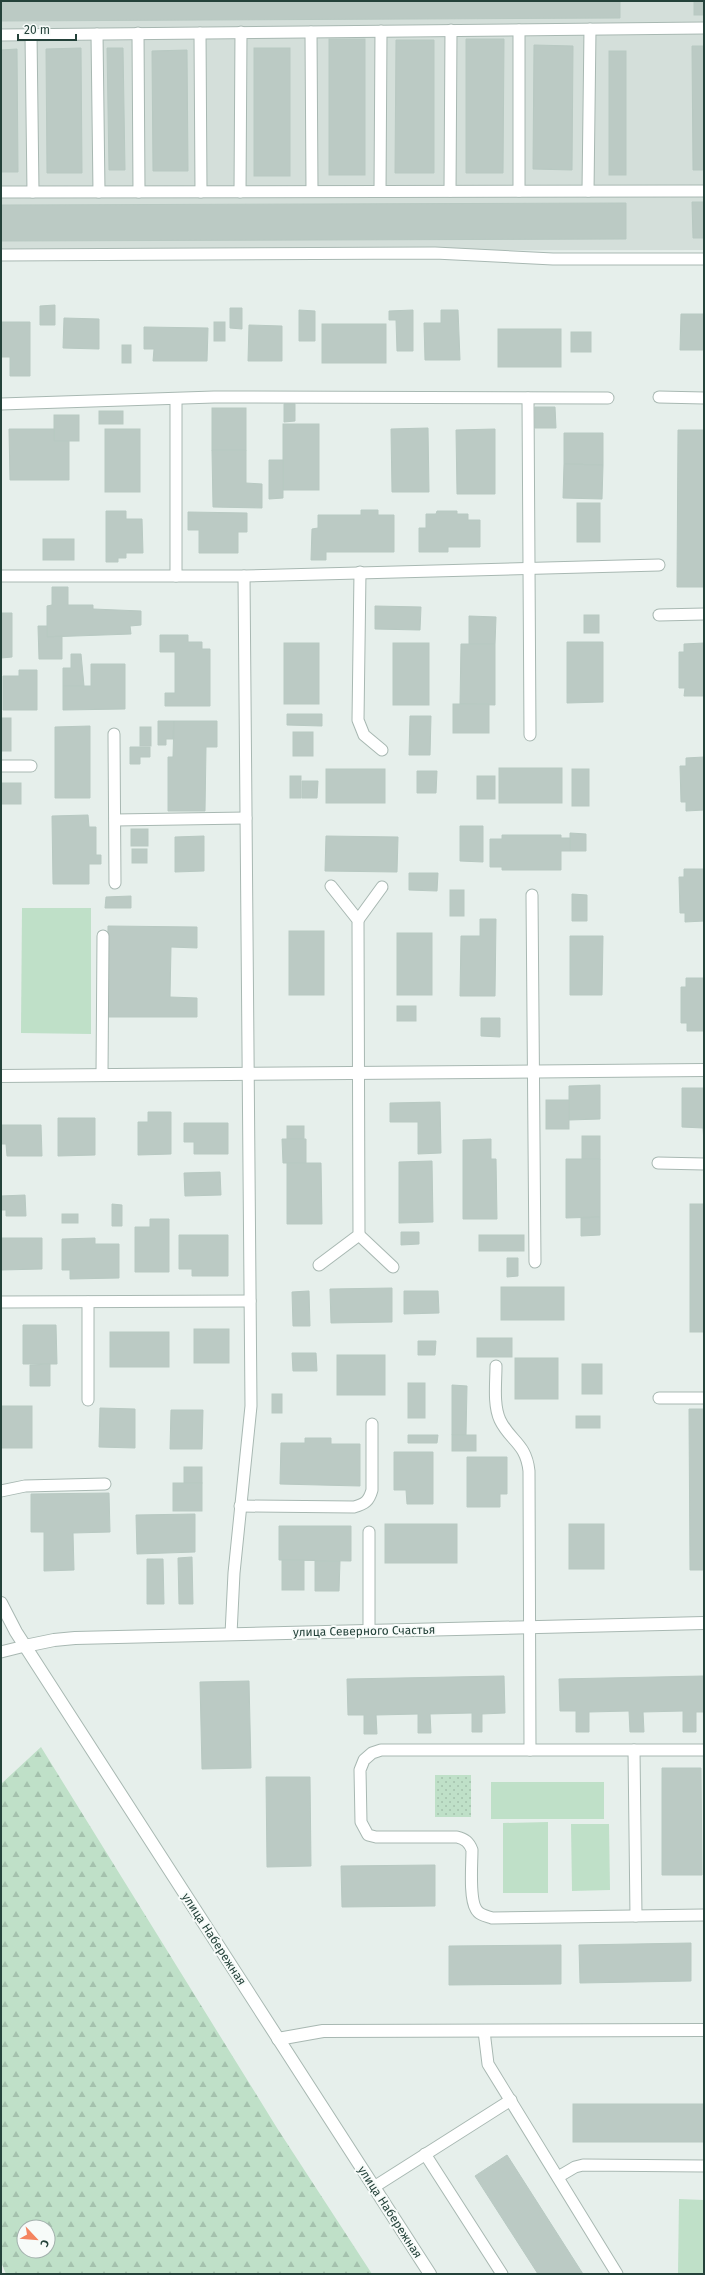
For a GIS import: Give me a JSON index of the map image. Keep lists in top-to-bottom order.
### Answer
{
  "streets": {
    "street": ["улица Северного Счастья", "улица Набережная"]
  },
  "crossings": [
    ["улица Северного Счастья", "улица Набережная"]
  ],
  "scale_bar": "20 m",
  "north": "bottom right"
}
